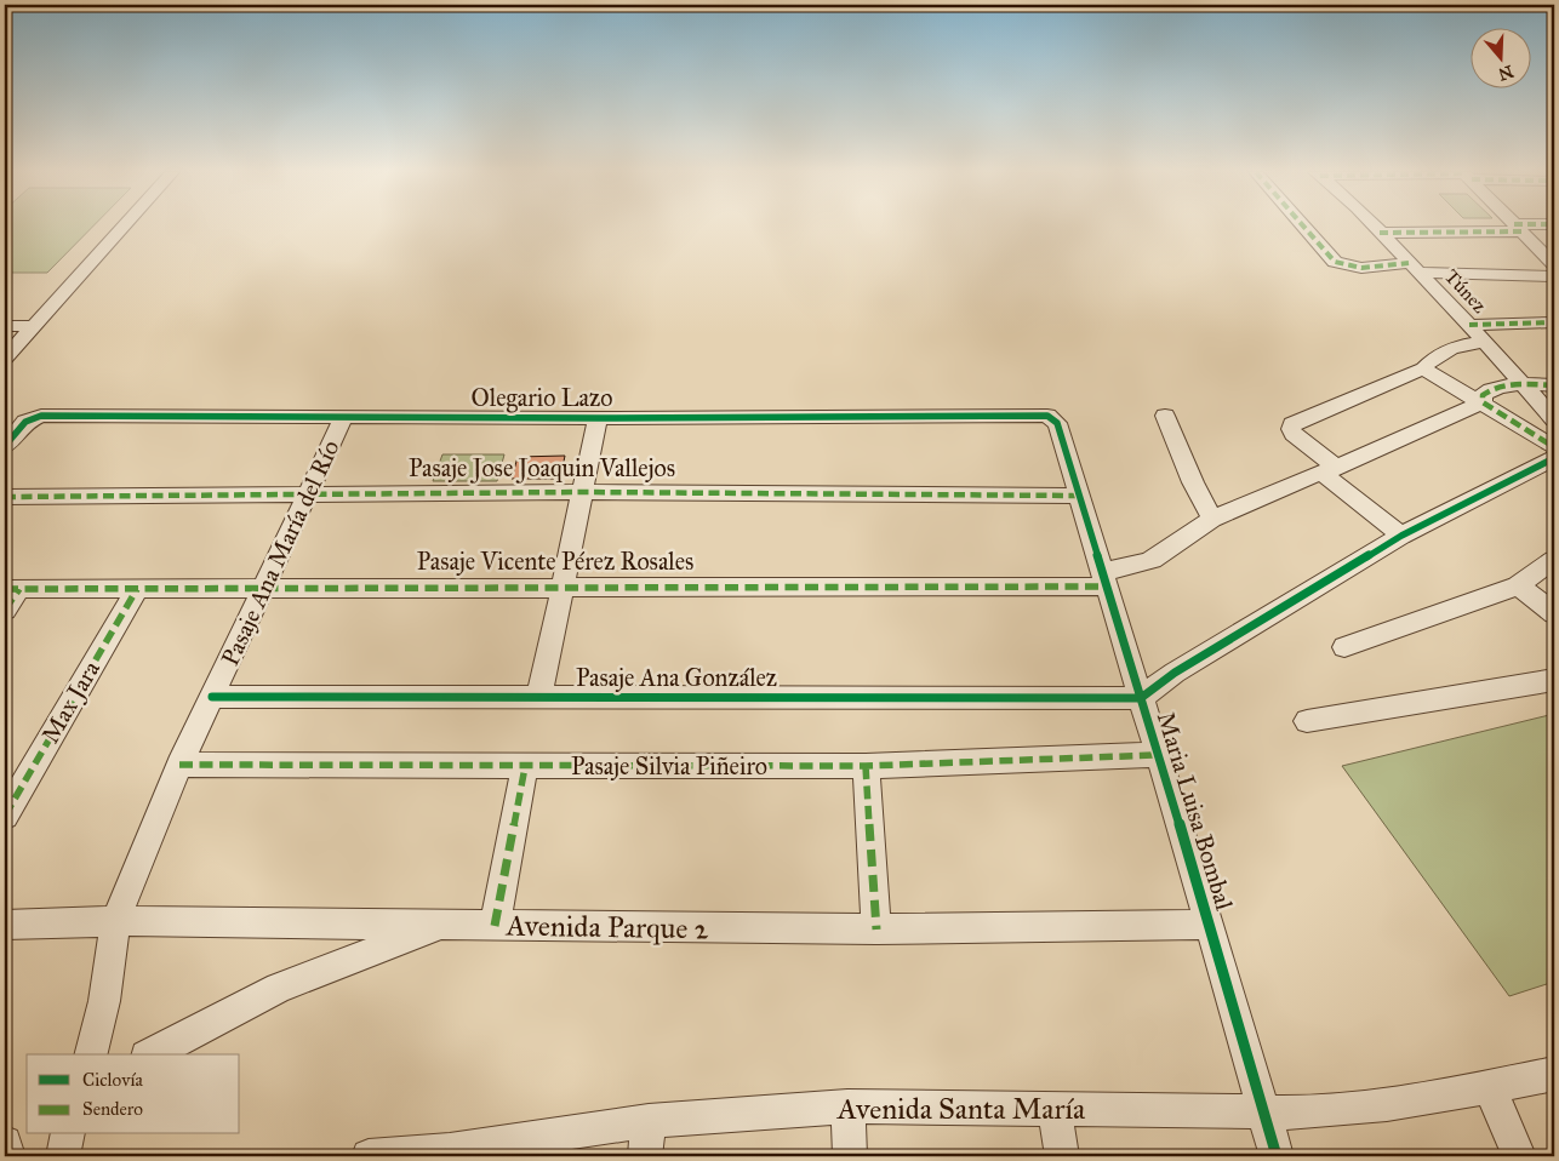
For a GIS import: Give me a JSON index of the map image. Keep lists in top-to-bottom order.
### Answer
{
  "streets": {
    "street": [
      "Túnez",
      "Olegario Lazo",
      "Pasaje Jose Joaquin Vallejos",
      "Pasaje Ana María del Río",
      "Pasaje Vicente Pérez Rosales",
      "Pasaje Ana González",
      "Max Jara",
      "Pasaje Silvia Piñeiro",
      "Maria Luisa Bombal",
      "Avenida Parque 2",
      "Avenida Santa María"
    ]
  },
  "crossings": [
    ["Túnez", "Pasaje Vicente Pérez Rosales"],
    ["Olegario Lazo", "Pasaje Ana María del Río"],
    ["Olegario Lazo", "Maria Luisa Bombal"],
    ["Pasaje Jose Joaquin Vallejos", "Pasaje Ana María del Río"],
    ["Pasaje Jose Joaquin Vallejos", "Maria Luisa Bombal"],
    ["Pasaje Ana María del Río", "Pasaje Vicente Pérez Rosales"],
    ["Pasaje Ana María del Río", "Pasaje Ana González"],
    ["Pasaje Ana María del Río", "Pasaje Silvia Piñeiro"],
    ["Pasaje Ana María del Río", "Avenida Parque 2"],
    ["Pasaje Vicente Pérez Rosales", "Max Jara"],
    ["Pasaje Vicente Pérez Rosales", "Maria Luisa Bombal"],
    ["Pasaje Ana González", "Maria Luisa Bombal"],
    ["Pasaje Silvia Piñeiro", "Maria Luisa Bombal"],
    ["Maria Luisa Bombal", "Avenida Parque 2"],
    ["Maria Luisa Bombal", "Avenida Santa María"]
  ],
  "legend": ["Ciclovía", "Sendero"],
  "north": "bottom"
}
